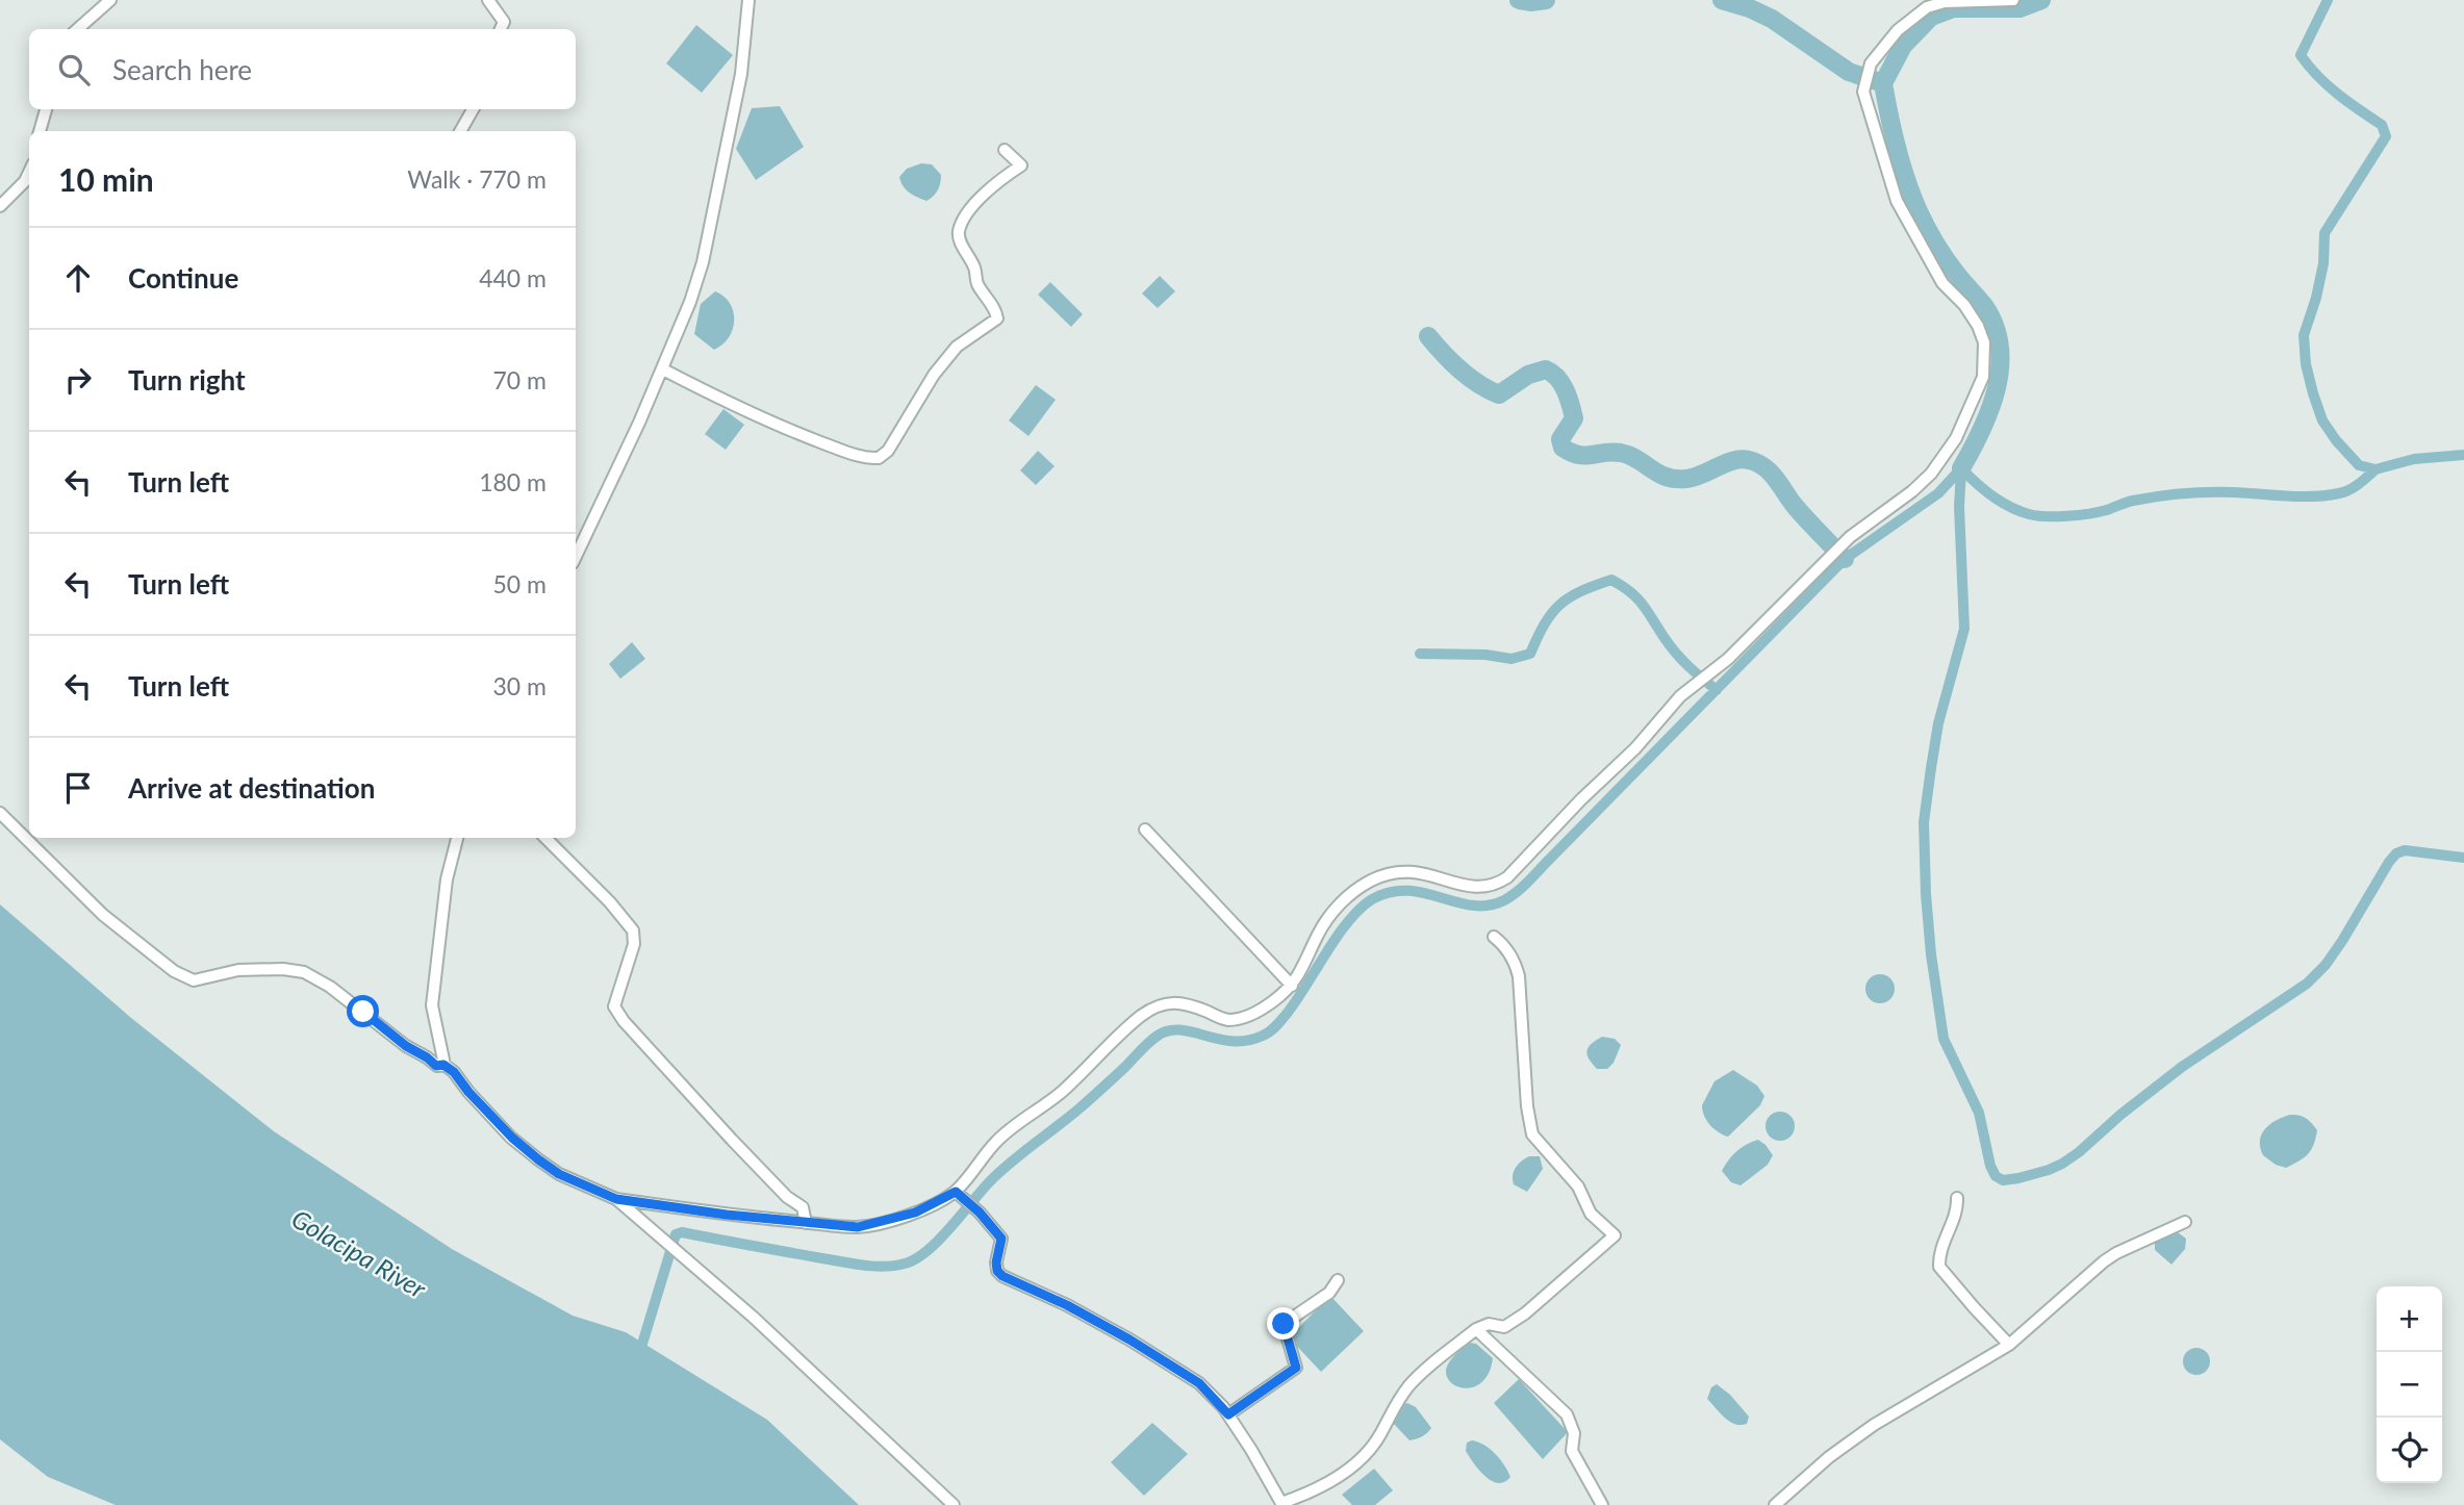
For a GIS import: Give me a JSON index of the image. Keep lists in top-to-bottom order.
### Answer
{
  "water": ["Golacipa River"],
  "page": {
    "search": "Search here",
    "heading": ["10 min", "Walk · 770 m"],
    "list": [
      ["Continue", "440 m"],
      ["Turn right", "70 m"],
      ["Turn left", "180 m"],
      ["Turn left", "50 m"],
      ["Turn left", "30 m"],
      "Arrive at destination"
    ],
    "map_buttons": ["+", "−"]
  }
}
